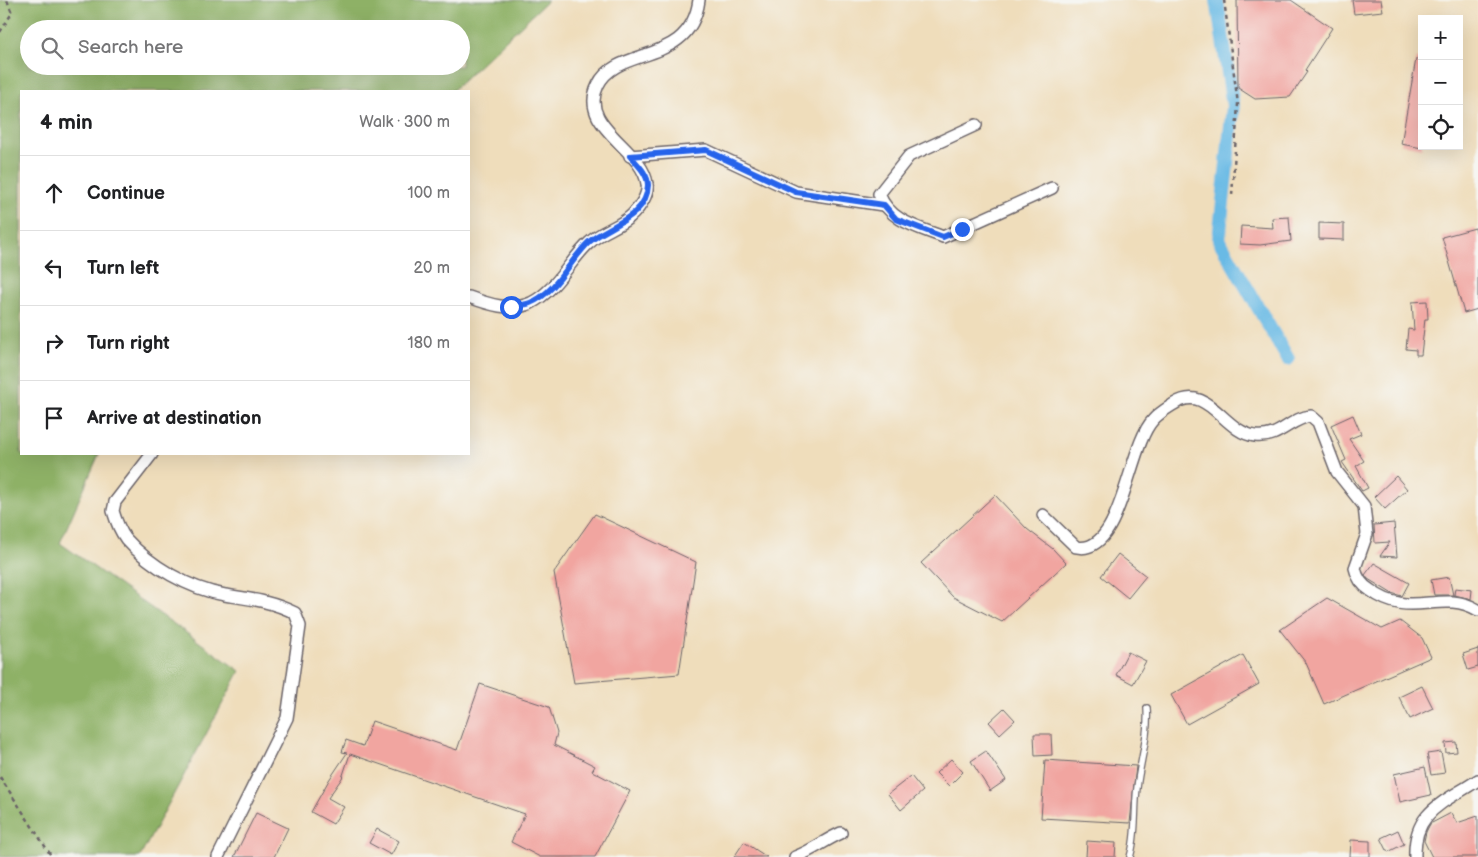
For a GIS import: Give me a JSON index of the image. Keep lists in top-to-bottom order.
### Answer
{
  "page": {
    "map_buttons": ["+", "−"],
    "search": "Search here",
    "heading": ["4 min", "Walk · 300 m"],
    "list": [
      ["Continue", "100 m"],
      ["Turn left", "20 m"],
      ["Turn right", "180 m"],
      "Arrive at destination"
    ]
  }
}
